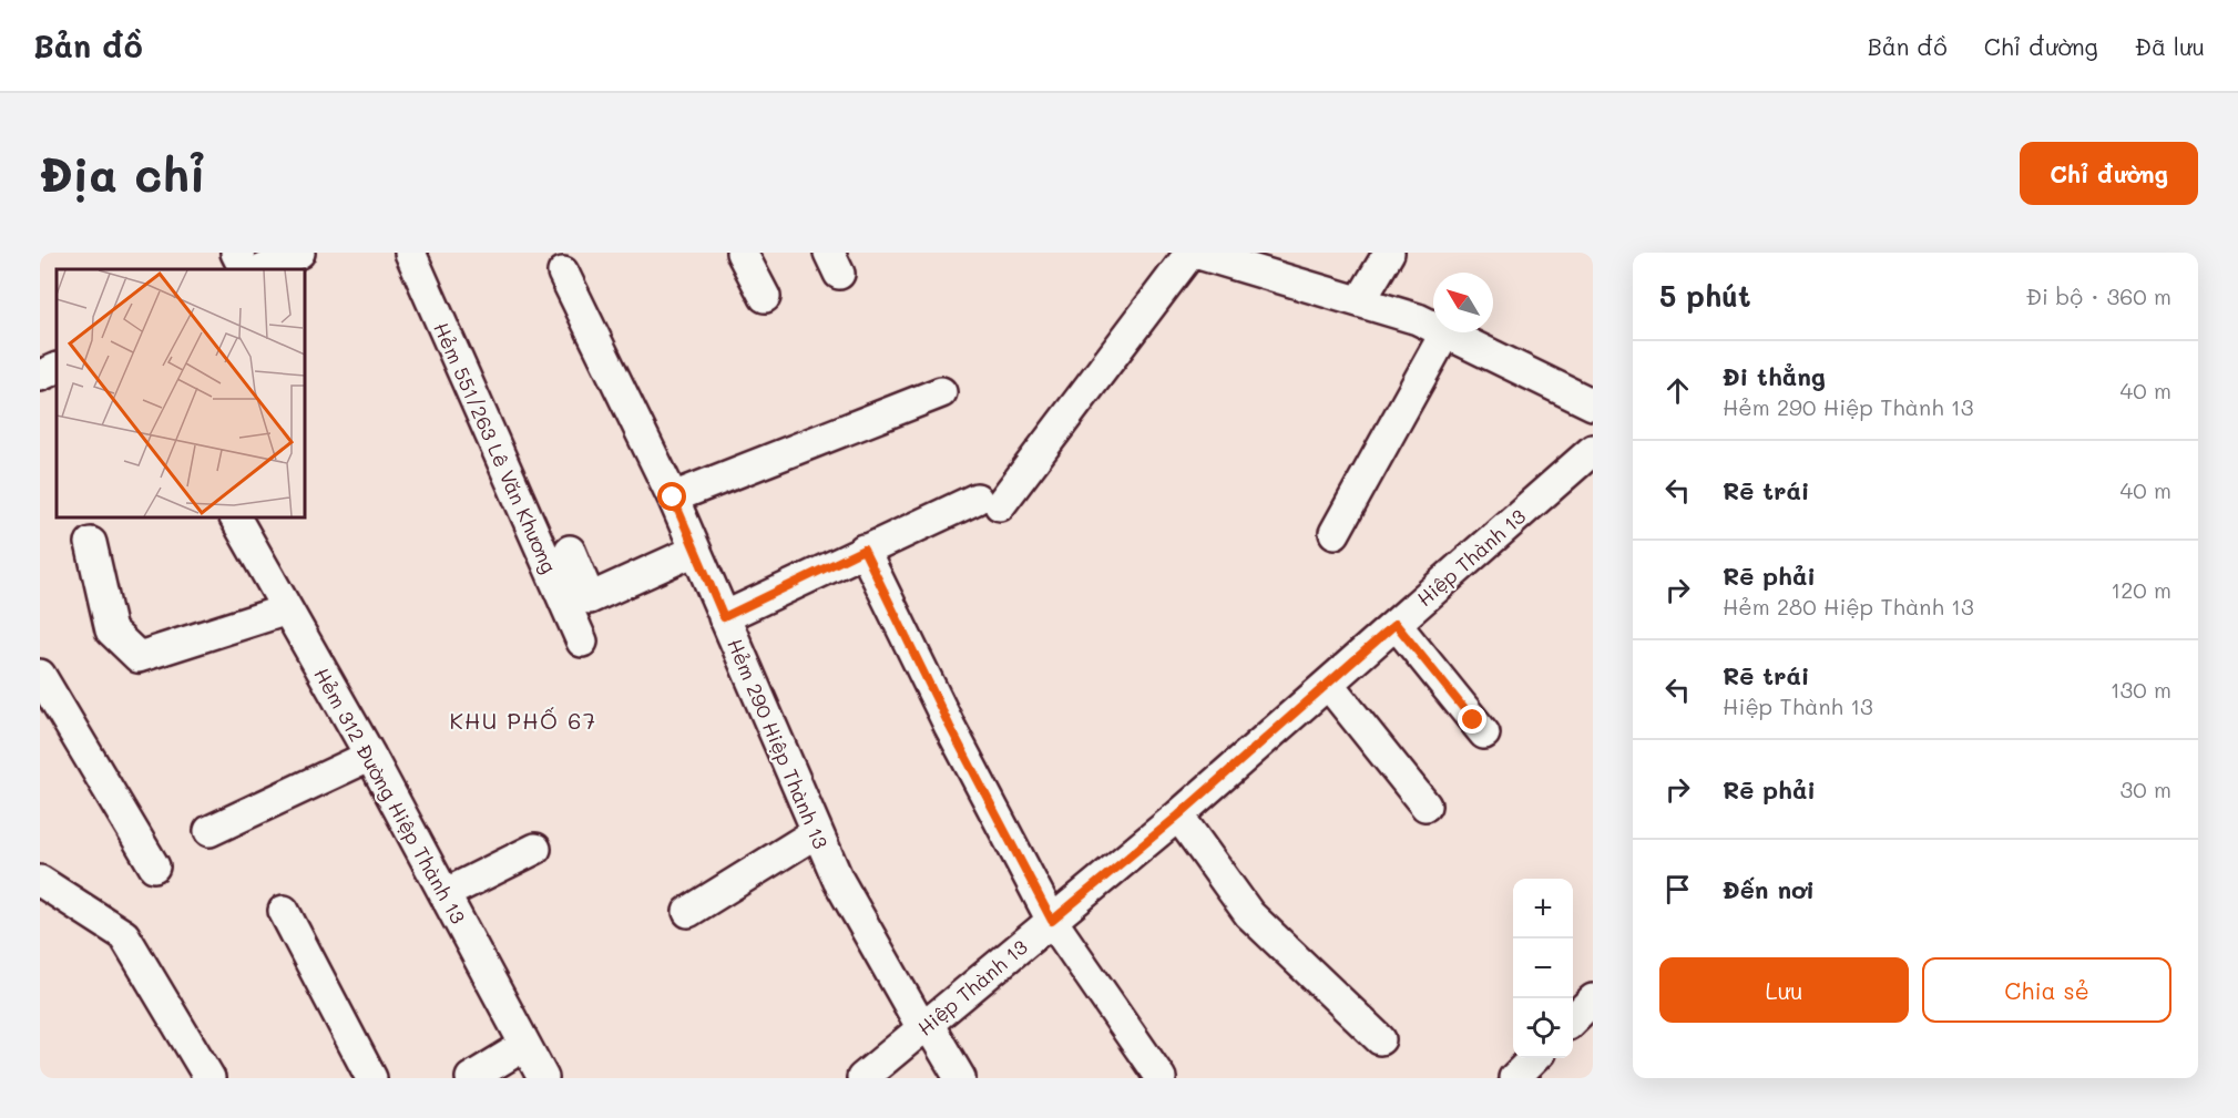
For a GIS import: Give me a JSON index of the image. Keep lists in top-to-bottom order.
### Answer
{
  "streets": {
    "street": [
      "Hẻm 551/263 Lê Văn Khương",
      "Hiệp Thành 13",
      "Hẻm 290 Hiệp Thành 13",
      "Hẻm 312 Đường Hiệp Thành 13"
    ]
  },
  "crossings": [
    ["Hiệp Thành 13", "Hẻm 290 Hiệp Thành 13"]
  ],
  "districts": ["KHU PHỐ 67"],
  "north": "top left",
  "page": {
    "header": "Bản đồ",
    "nav": ["Bản đồ", "Chỉ đường", "Đã lưu"],
    "buttons": [
      "Chỉ đường",
      ["Lưu", "Chia sẻ"]
    ],
    "title": "Địa chỉ",
    "heading": ["5 phút", "Đi bộ · 360 m"],
    "list": [
      ["Đi thẳng", "Hẻm 290 Hiệp Thành 13", "40 m"],
      ["Rẽ trái", "40 m"],
      ["Rẽ phải", "Hẻm 280 Hiệp Thành 13", "120 m"],
      ["Rẽ trái", "Hiệp Thành 13", "130 m"],
      ["Rẽ phải", "30 m"],
      "Đến nơi"
    ],
    "map_buttons": ["+", "−"]
  }
}
